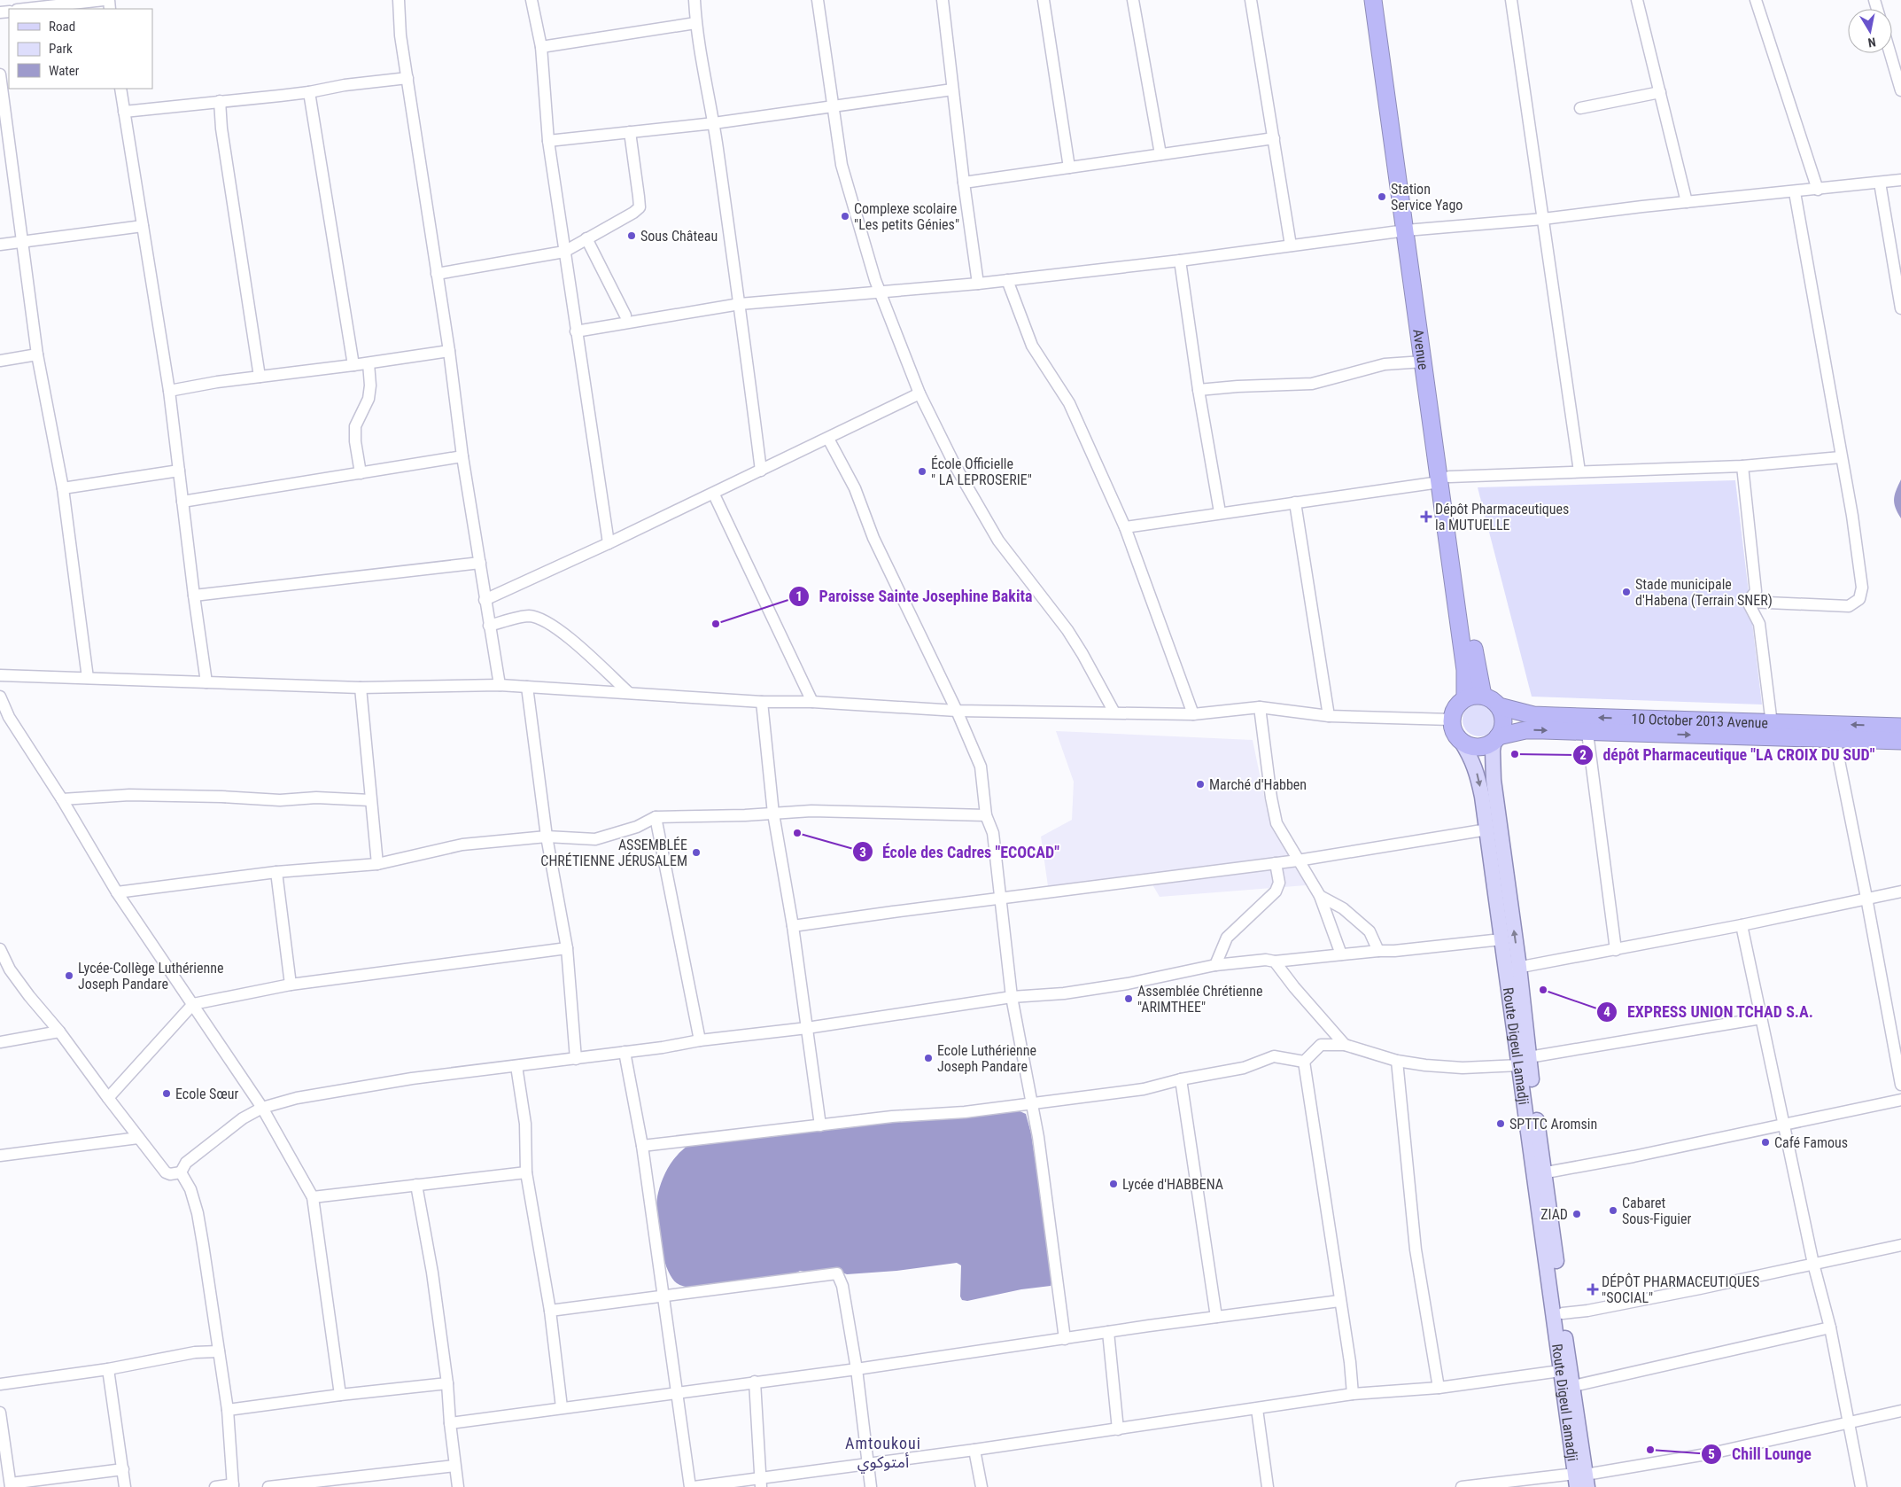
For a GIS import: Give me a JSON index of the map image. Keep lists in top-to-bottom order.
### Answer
{
  "streets": {
    "highway": ["Avenue", "10 October 2013 Avenue"],
    "main road": ["Route Digeul Lamadji"]
  },
  "crossings": [
    ["Avenue", "10 October 2013 Avenue"],
    ["Avenue", "Route Digeul Lamadji"],
    ["10 October 2013 Avenue", "Route Digeul Lamadji"]
  ],
  "districts": ["Amtoukoui أمتوكوي"],
  "places": {
    "other": [
      "Station Service Yago",
      "Complexe scolaire \"Les petits Génies\"",
      "Sous Château",
      "École Officielle \" LA LEPROSERIE\"",
      "Stade municipale d'Habena (Terrain SNER)",
      "Paroisse Sainte Josephine Bakita",
      "dépôt Pharmaceutique \"LA CROIX DU SUD\"",
      "Marché d'Habben",
      "École des Cadres \"ECOCAD\"",
      "ASSEMBLÉE CHRÉTIENNE JÉRUSALEM",
      "Lycée-Collège Luthérienne Joseph Pandare",
      "EXPRESS UNION TCHAD S.A.",
      "Assemblée Chrétienne \"ARIMTHEE\"",
      "Ecole Luthérienne Joseph Pandare",
      "Ecole Sœur",
      "SPTTC Aromsin",
      "Café Famous",
      "Lycée d'HABBENA",
      "Cabaret Sous-Figuier",
      "ZIAD",
      "Chill Lounge"
    ],
    "health": ["Dépôt Pharmaceutiques la MUTUELLE", "DÉPÔT PHARMACEUTIQUES \"SOCIAL\""]
  },
  "legend": ["Road", "Park", "Water"],
  "north": "bottom"
}
